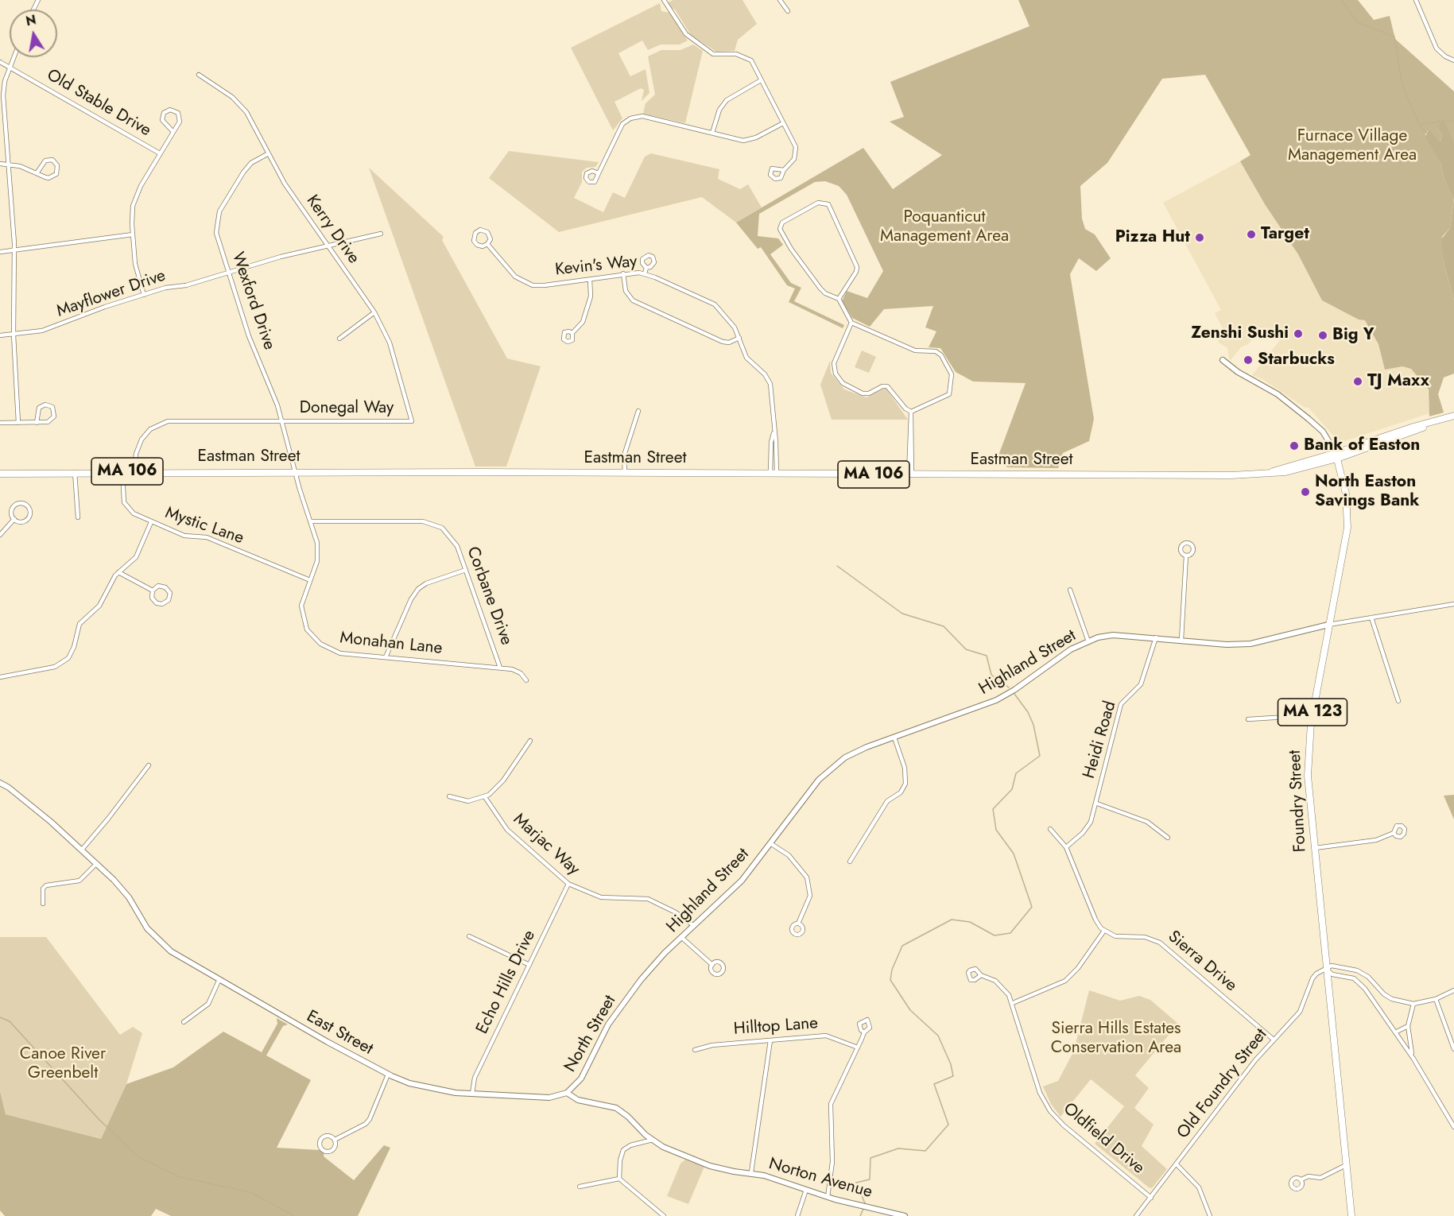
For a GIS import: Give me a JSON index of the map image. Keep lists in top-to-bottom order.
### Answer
{
  "streets": {
    "main road": [
      "Eastman Street",
      "MA 106",
      "MA 123",
      "Foundry Street"
    ],
    "street": [
      "Old Stable Drive",
      "Kerry Drive",
      "Kevin's Way",
      "Mayflower Drive",
      "Wexford Drive",
      "Donegal Way",
      "Mystic Lane",
      "Corbane Drive",
      "Monahan Lane",
      "Highland Street",
      "Heidi Road",
      "Marjac Way",
      "Sierra Drive",
      "Echo Hills Drive",
      "Hilltop Lane",
      "East Street",
      "North Street",
      "Old Foundry Street",
      "Oldfield Drive",
      "Norton Avenue"
    ]
  },
  "crossings": [
    ["Kerry Drive", "Mayflower Drive"],
    ["Kerry Drive", "Wexford Drive"],
    ["Kerry Drive", "Donegal Way"],
    ["Kevin's Way", "Eastman Street"],
    ["Mayflower Drive", "Wexford Drive"],
    ["Wexford Drive", "Donegal Way"],
    ["Wexford Drive", "Eastman Street"],
    ["Wexford Drive", "Monahan Lane"],
    ["Donegal Way", "Eastman Street"],
    ["Eastman Street", "MA 106"],
    ["Eastman Street", "Mystic Lane"],
    ["Eastman Street", "Monahan Lane"],
    ["Eastman Street", "Foundry Street"],
    ["MA 106", "Foundry Street"],
    ["Mystic Lane", "Monahan Lane"],
    ["Corbane Drive", "Monahan Lane"],
    ["Highland Street", "Heidi Road"],
    ["Highland Street", "Foundry Street"],
    ["Highland Street", "Marjac Way"],
    ["Highland Street", "North Street"],
    ["Foundry Street", "Old Foundry Street"],
    ["Marjac Way", "Echo Hills Drive"],
    ["Sierra Drive", "Old Foundry Street"],
    ["Echo Hills Drive", "East Street"],
    ["East Street", "North Street"],
    ["Old Foundry Street", "Oldfield Drive"]
  ],
  "parks": [
    "Furnace Village Management Area",
    "Poquanticut Management Area",
    "Sierra Hills Estates Conservation Area",
    "Canoe River Greenbelt"
  ],
  "places": [
    "Target",
    "Pizza Hut",
    "Zenshi Sushi",
    "Big Y",
    "Starbucks",
    "TJ Maxx",
    "Bank of Easton",
    "North Easton Savings Bank"
  ],
  "north": "top"
}
